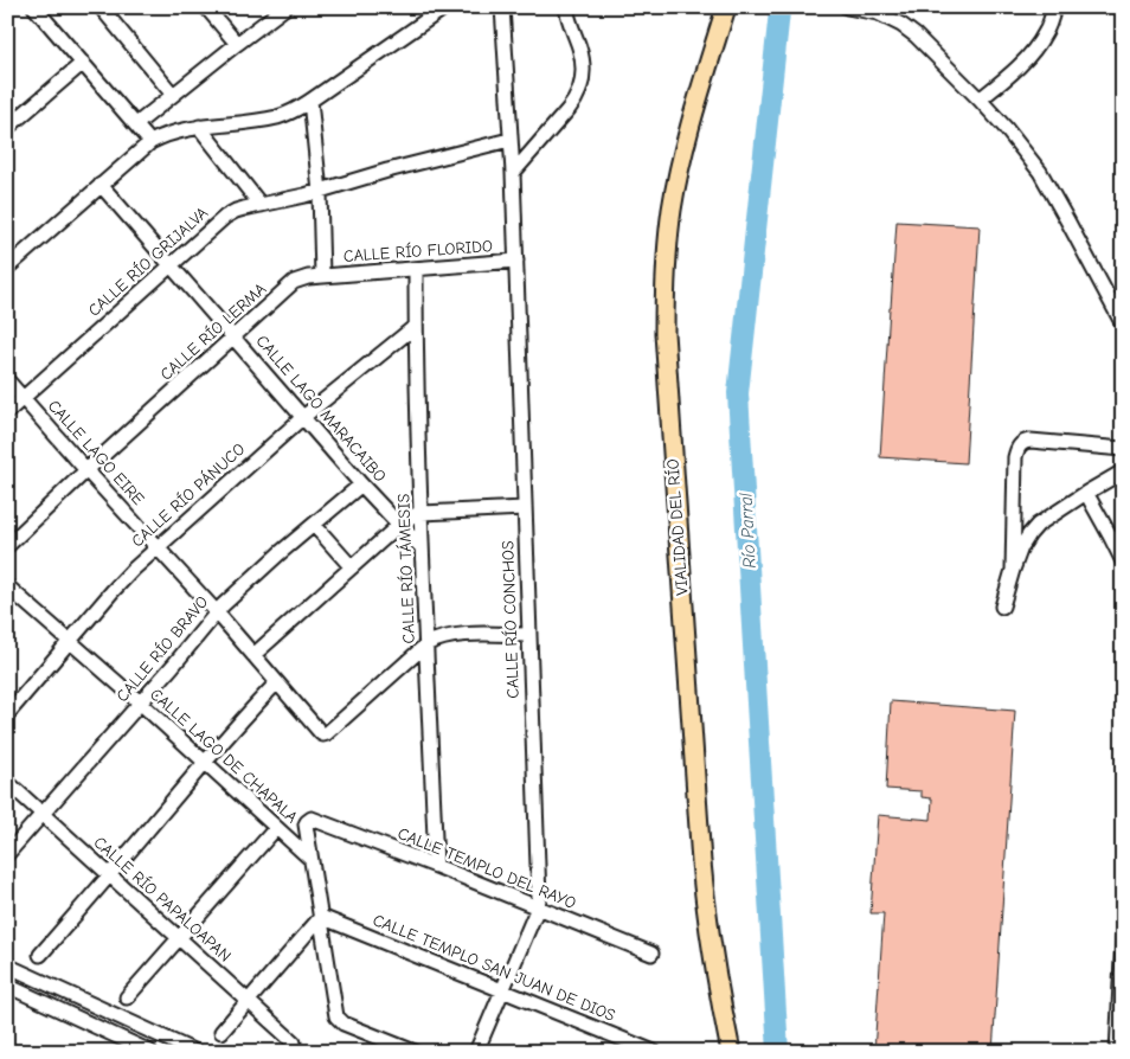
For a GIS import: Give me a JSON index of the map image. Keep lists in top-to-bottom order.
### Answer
{
  "streets": {
    "main road": ["VIALIDAD DEL RÍO"],
    "street": [
      "CALLE RÍO FLORIDO",
      "CALLE RÍO GRIJALVA",
      "CALLE RÍO LERMA",
      "CALLE LAGO MARACAIBO",
      "CALLE LAGO EIRE",
      "CALLE RÍO PÁNUCO",
      "CALLE RÍO TÁMESIS",
      "CALLE RÍO CONCHOS",
      "CALLE RÍO BRAVO",
      "CALLE LAGO DE CHAPALA",
      "CALLE TEMPLO DEL RAYO",
      "CALLE RÍO PAPALOAPAN",
      "CALLE TEMPLO SAN JUAN DE DIOS"
    ]
  },
  "crossings": [
    ["CALLE RÍO FLORIDO", "CALLE RÍO LERMA"],
    ["CALLE RÍO FLORIDO", "CALLE RÍO TÁMESIS"],
    ["CALLE RÍO FLORIDO", "CALLE RÍO CONCHOS"],
    ["CALLE RÍO GRIJALVA", "CALLE LAGO MARACAIBO"],
    ["CALLE RÍO GRIJALVA", "CALLE LAGO EIRE"],
    ["CALLE RÍO GRIJALVA", "CALLE RÍO CONCHOS"],
    ["CALLE RÍO LERMA", "CALLE LAGO MARACAIBO"],
    ["CALLE RÍO LERMA", "CALLE LAGO EIRE"],
    ["CALLE LAGO MARACAIBO", "CALLE RÍO PÁNUCO"],
    ["CALLE LAGO MARACAIBO", "CALLE RÍO TÁMESIS"],
    ["CALLE LAGO MARACAIBO", "CALLE RÍO BRAVO"],
    ["CALLE LAGO EIRE", "CALLE RÍO PÁNUCO"],
    ["CALLE LAGO EIRE", "CALLE RÍO TÁMESIS"],
    ["CALLE LAGO EIRE", "CALLE RÍO BRAVO"],
    ["CALLE RÍO PÁNUCO", "CALLE RÍO TÁMESIS"],
    ["CALLE RÍO PÁNUCO", "CALLE LAGO DE CHAPALA"],
    ["CALLE RÍO TÁMESIS", "CALLE TEMPLO DEL RAYO"],
    ["CALLE RÍO CONCHOS", "CALLE TEMPLO DEL RAYO"],
    ["CALLE RÍO CONCHOS", "CALLE TEMPLO SAN JUAN DE DIOS"],
    ["CALLE RÍO BRAVO", "CALLE LAGO DE CHAPALA"],
    ["CALLE RÍO BRAVO", "CALLE RÍO PAPALOAPAN"],
    ["CALLE LAGO DE CHAPALA", "CALLE TEMPLO DEL RAYO"],
    ["CALLE LAGO DE CHAPALA", "CALLE TEMPLO SAN JUAN DE DIOS"]
  ],
  "water": ["Río Parral"]
}
